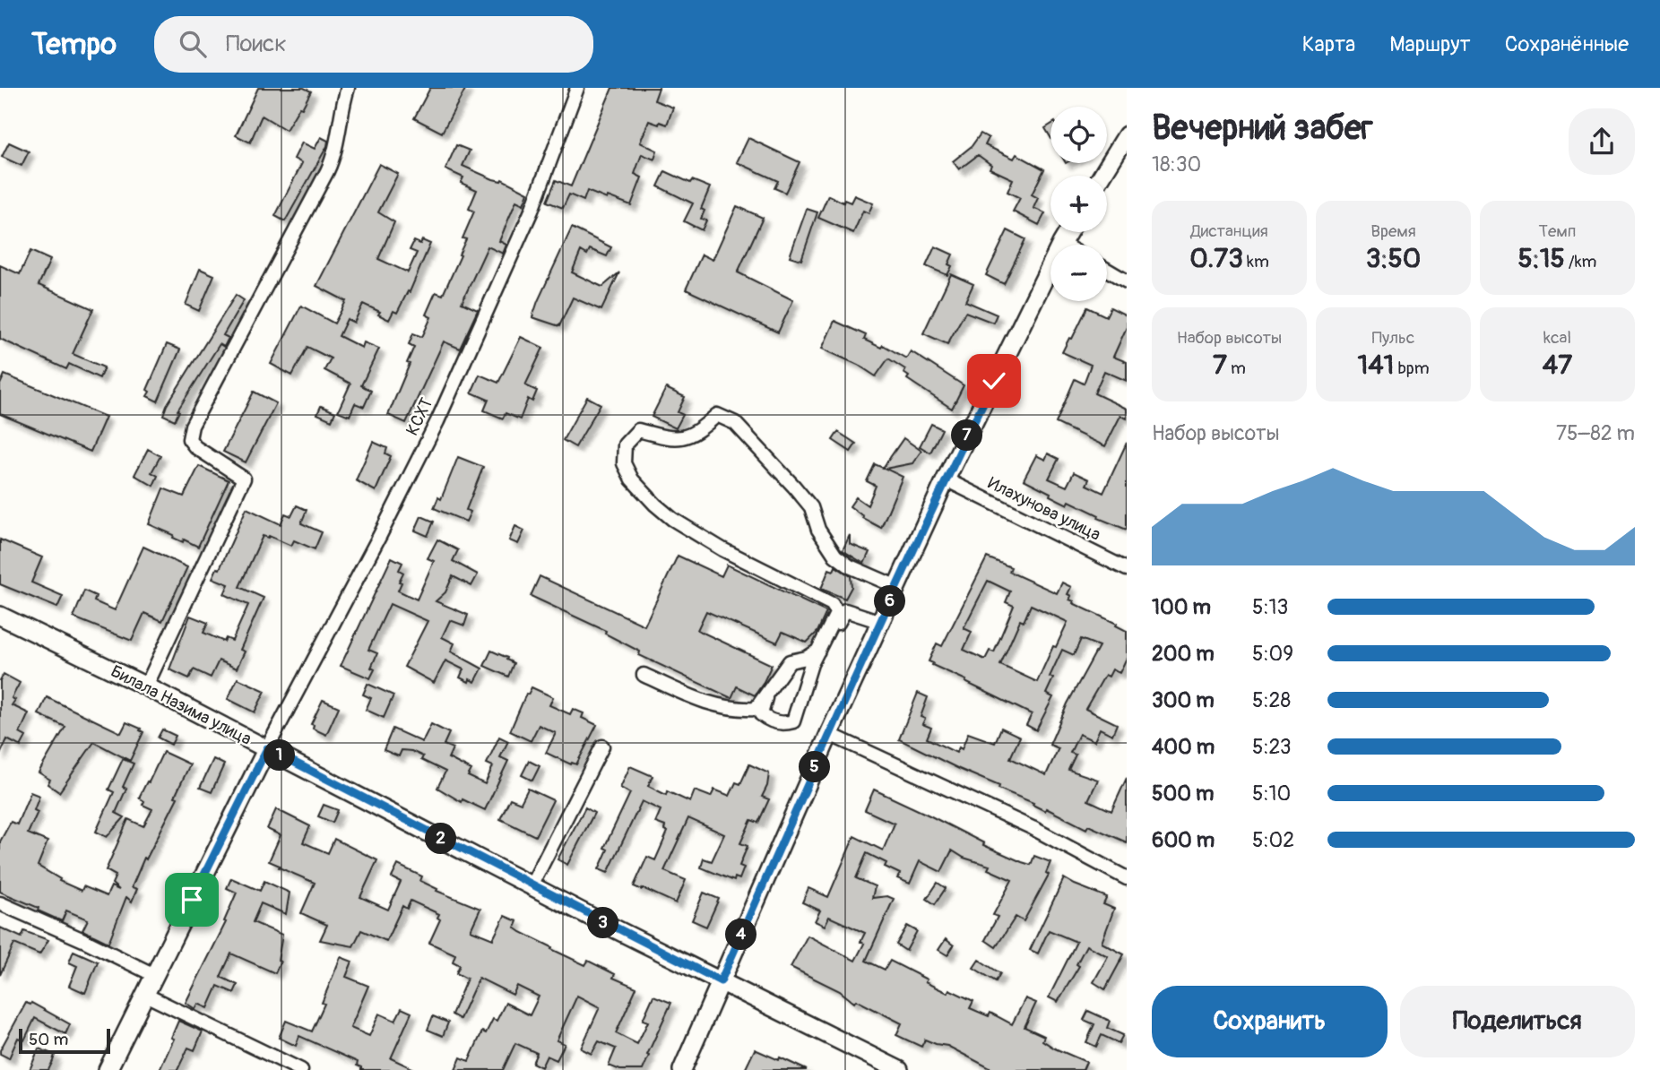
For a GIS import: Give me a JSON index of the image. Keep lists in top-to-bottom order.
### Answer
{
  "streets": {
    "street": ["КСХТ", "Илахунова улица", "Билала Назима улица"]
  },
  "crossings": [
    ["КСХТ", "Билала Назима улица"]
  ],
  "scale_bar": "50 m",
  "page": {
    "header": "Tempo",
    "search": "Поиск",
    "nav": ["Карта", "Маршрут", "Сохранённые"],
    "heading": ["Вечерний забег", "18:30"],
    "map_buttons": ["+", "−"],
    "stats": [
      ["Дистанция", "0.73 km"],
      ["Время", "3:50"],
      ["Темп", "5:15 /km"],
      ["Набор высоты", "7 m"],
      ["Пульс", "141 bpm"],
      ["kcal", "47"]
    ],
    "chart": ["Набор высоты", "75–82 m"],
    "pins": [
      "7",
      "6",
      "1",
      "5",
      "2",
      "3",
      "4"
    ],
    "list": [
      {
        "name": "100 m",
        "note": "5:13"
      },
      {
        "name": "200 m",
        "note": "5:09"
      },
      {
        "name": "300 m",
        "note": "5:28"
      },
      {
        "name": "400 m",
        "note": "5:23"
      },
      {
        "name": "500 m",
        "note": "5:10"
      },
      {
        "name": "600 m",
        "note": "5:02"
      }
    ],
    "buttons": ["Сохранить", "Поделиться"],
    "scale": "50 m"
  }
}
